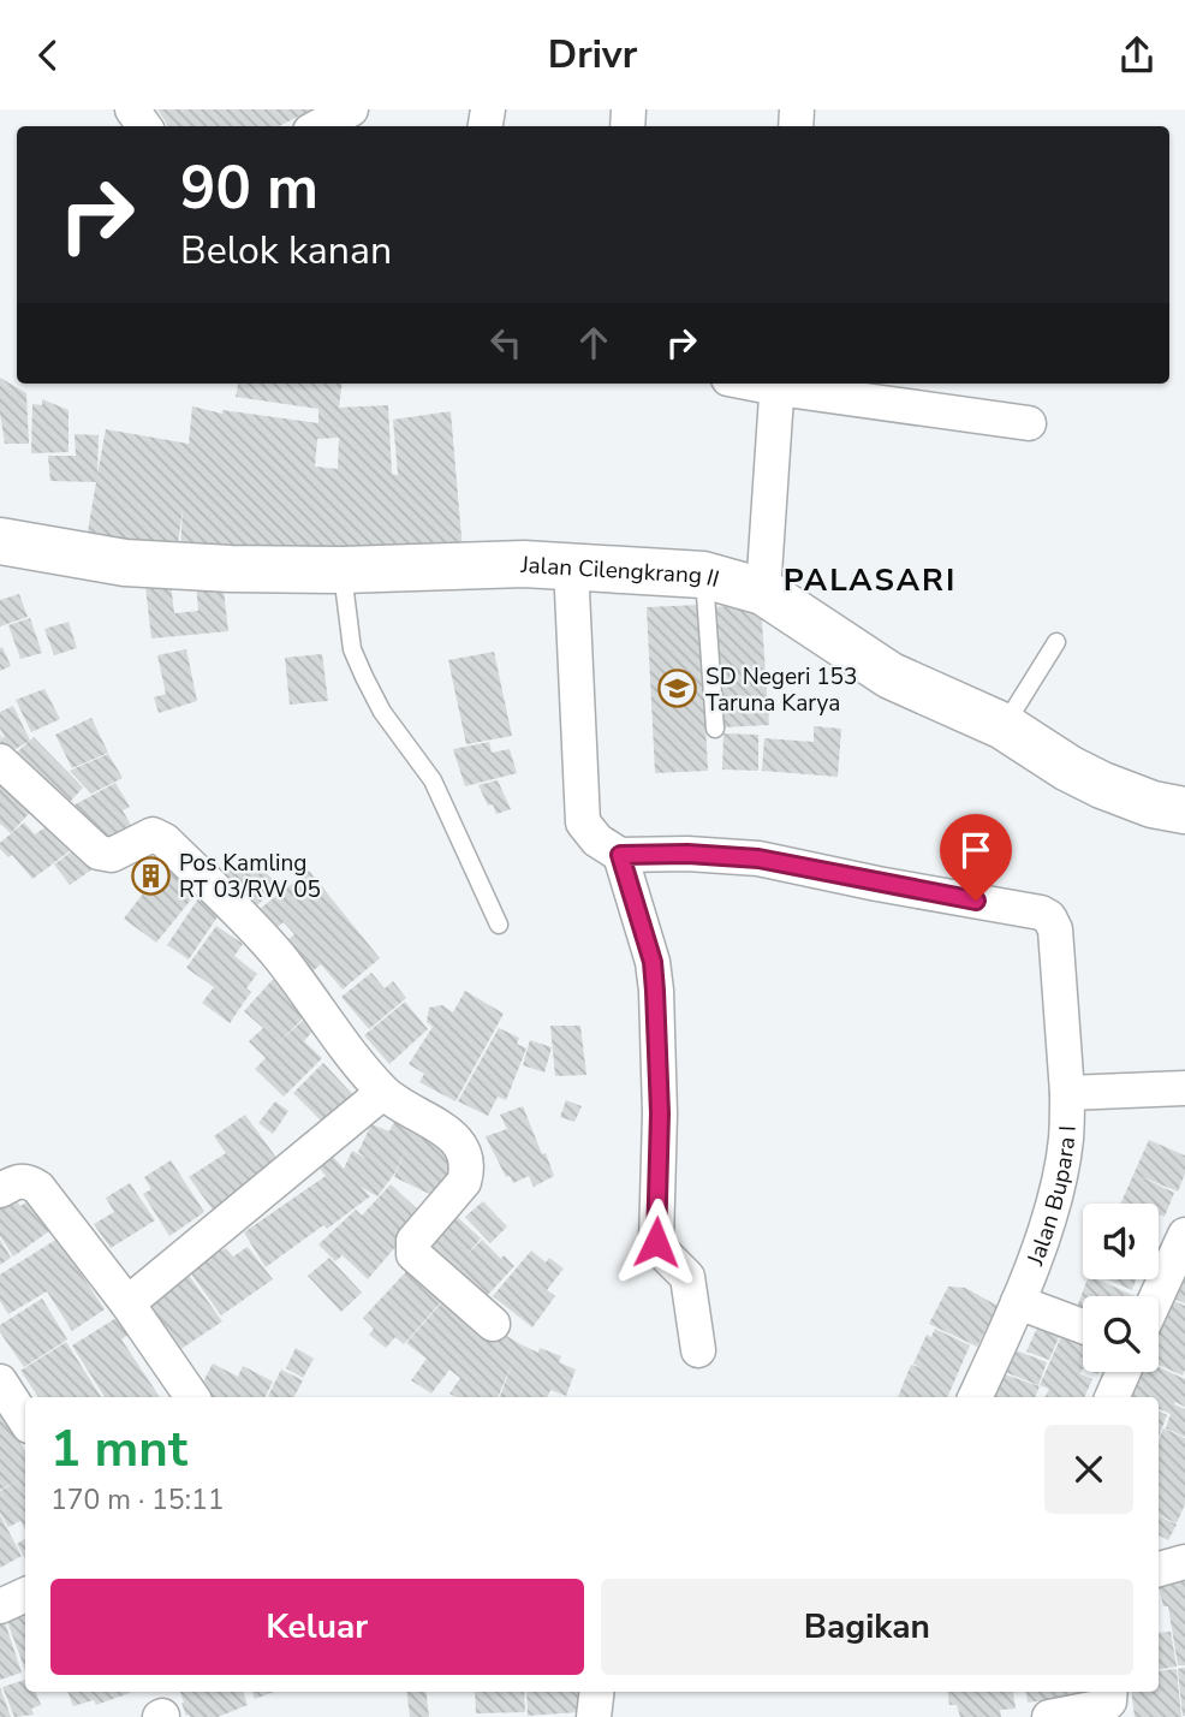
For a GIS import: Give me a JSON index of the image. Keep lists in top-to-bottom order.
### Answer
{
  "streets": {
    "street": ["Jalan Cilengkrang II", "Jalan Bupara I"]
  },
  "districts": ["PALASARI"],
  "places": {
    "school or university": ["SD Negeri 153 Taruna Karya"],
    "building": ["Pos Kamling RT 03/RW 05"]
  },
  "page": {
    "header": "Drivr",
    "turn": ["90 m", "Belok kanan"],
    "heading": ["1 mnt", "170 m · 15:11"],
    "buttons": ["Keluar", "Bagikan"]
  }
}
